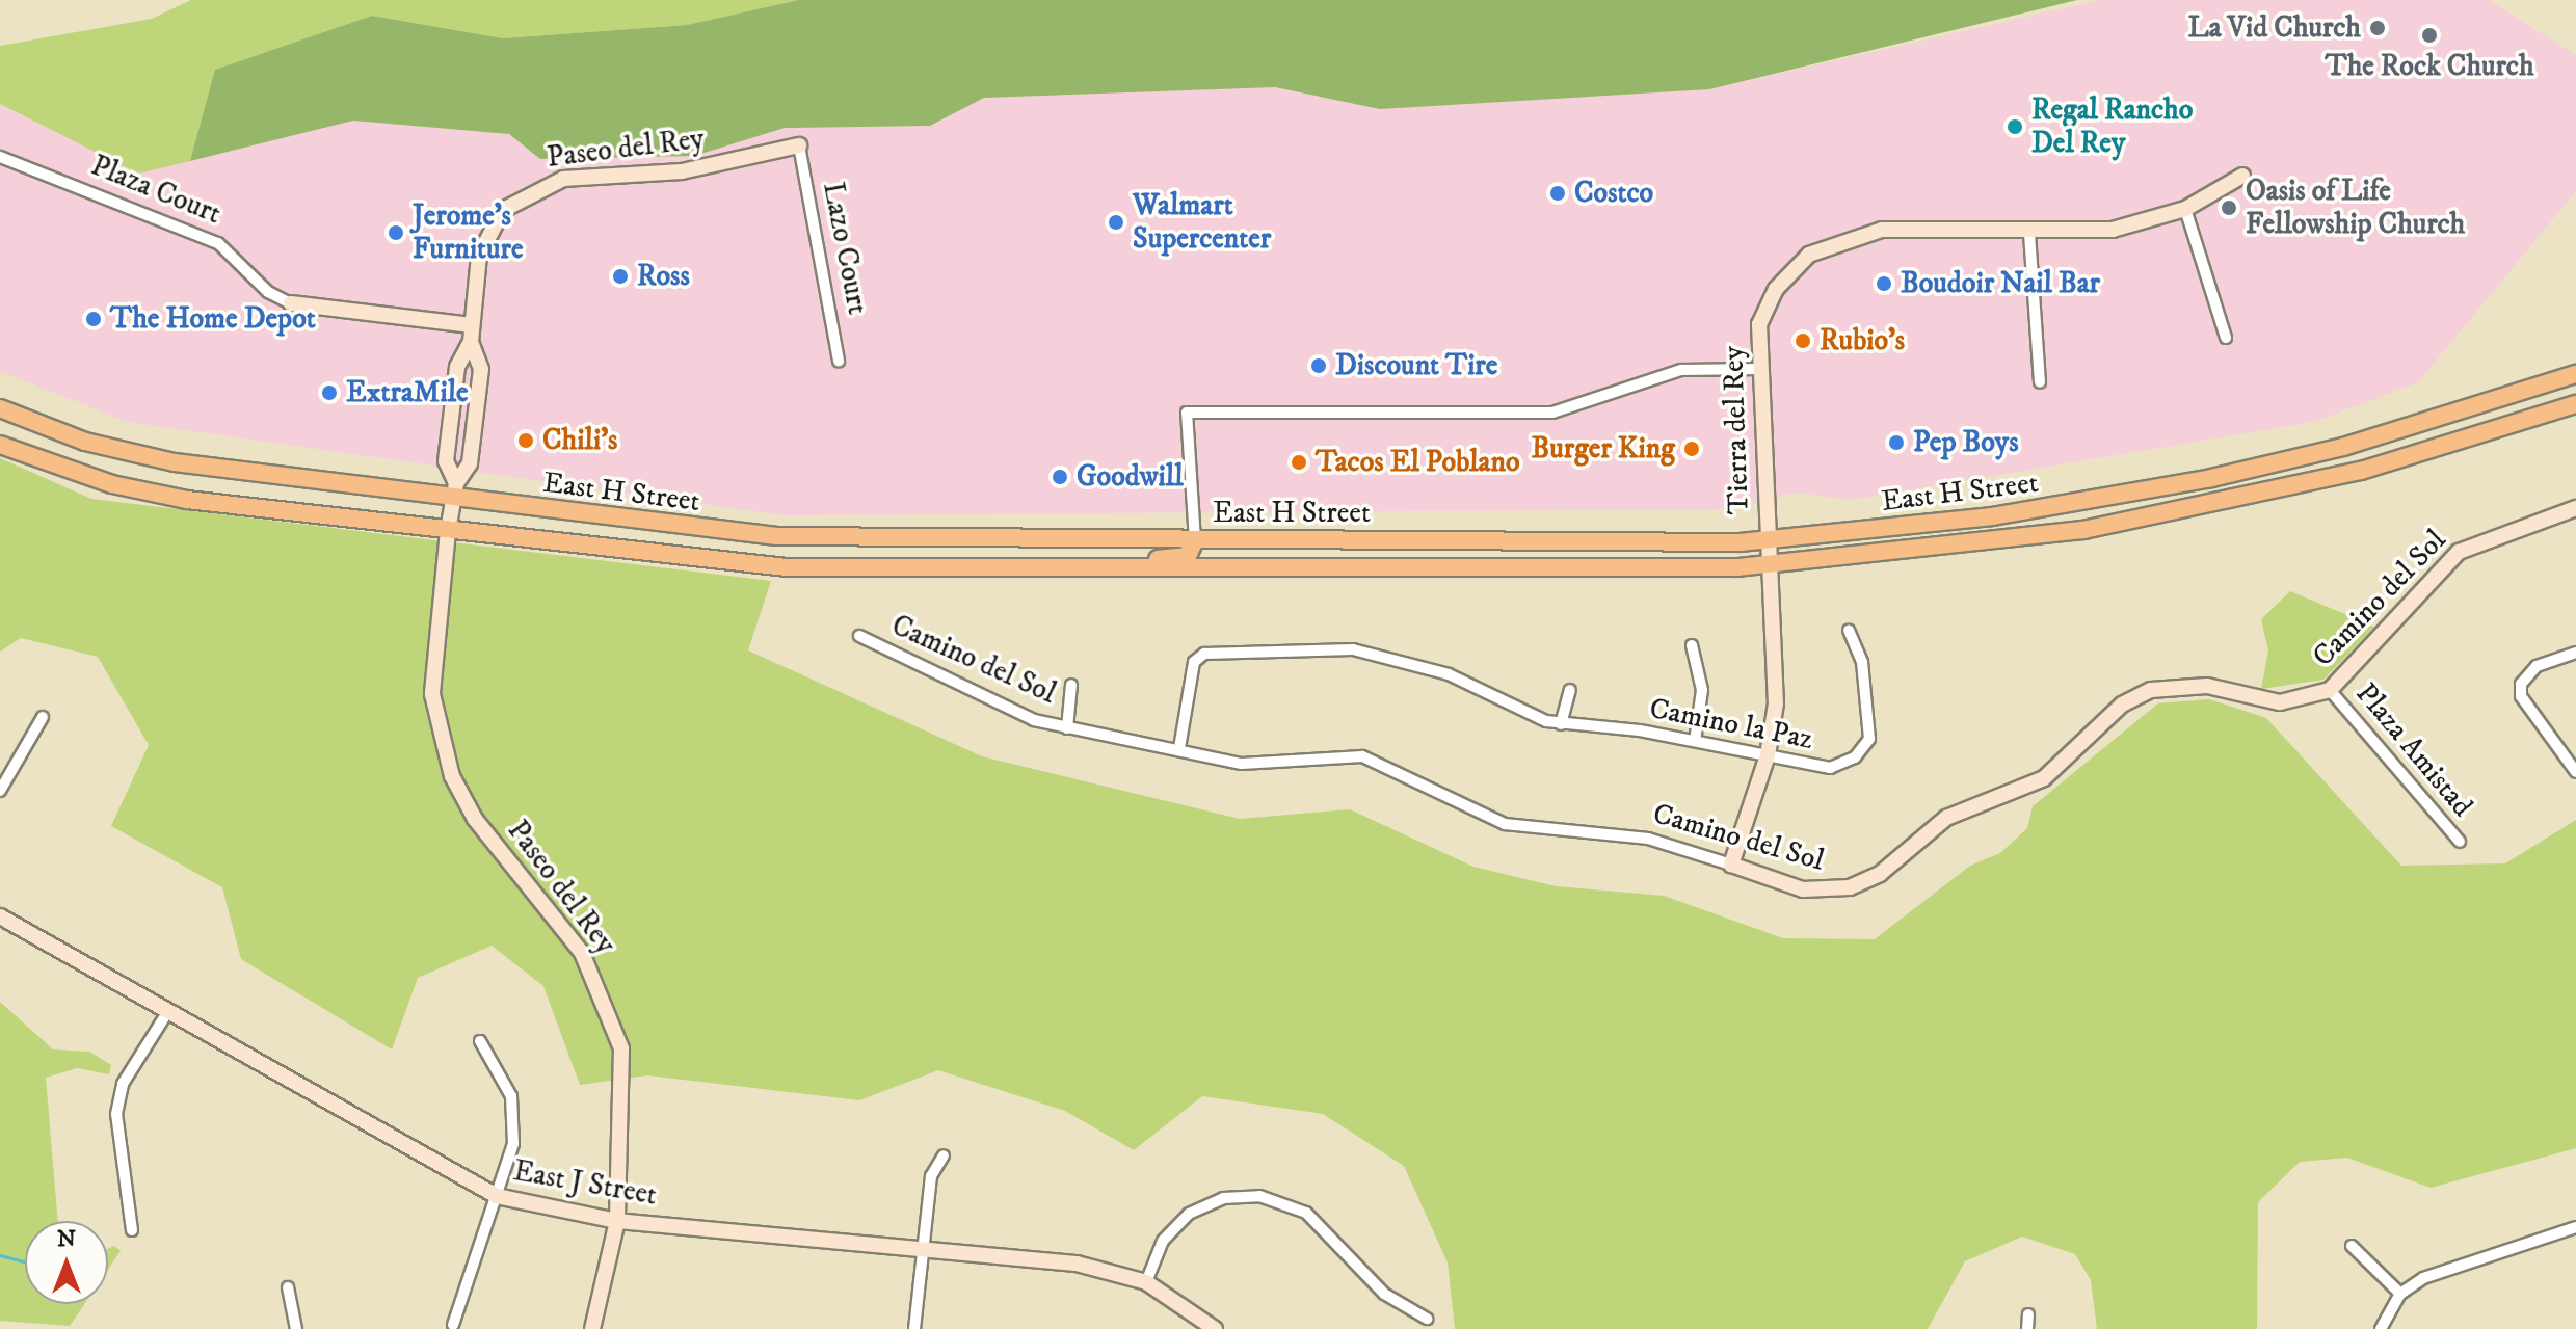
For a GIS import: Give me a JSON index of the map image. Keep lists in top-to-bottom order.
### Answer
{
  "streets": {
    "main road": ["East H Street"],
    "street": [
      "Paseo del Rey",
      "Plaza Court",
      "Lazo Court",
      "Tierra del Rey",
      "Camino del Sol",
      "Camino la Paz",
      "Plaza Amistad",
      "East J Street"
    ]
  },
  "crossings": [
    ["Paseo del Rey", "Plaza Court"],
    ["Paseo del Rey", "Lazo Court"],
    ["Paseo del Rey", "East H Street"],
    ["Paseo del Rey", "East J Street"],
    ["Tierra del Rey", "East H Street"],
    ["Tierra del Rey", "Camino del Sol"],
    ["Tierra del Rey", "Camino la Paz"],
    ["Camino del Sol", "Camino la Paz"],
    ["Camino del Sol", "Plaza Amistad"]
  ],
  "places": [
    "La Vid Church",
    "The Rock Church",
    "Regal Rancho Del Rey",
    "Costco",
    "Oasis of Life Fellowship Church",
    "Walmart Supercenter",
    "Jerome's Furniture",
    "Ross",
    "Boudoir Nail Bar",
    "The Home Depot",
    "Rubio's",
    "Discount Tire",
    "ExtraMile",
    "Chili's",
    "Pep Boys",
    "Burger King",
    "Tacos El Poblano",
    "Goodwill"
  ],
  "north": "top"
}
